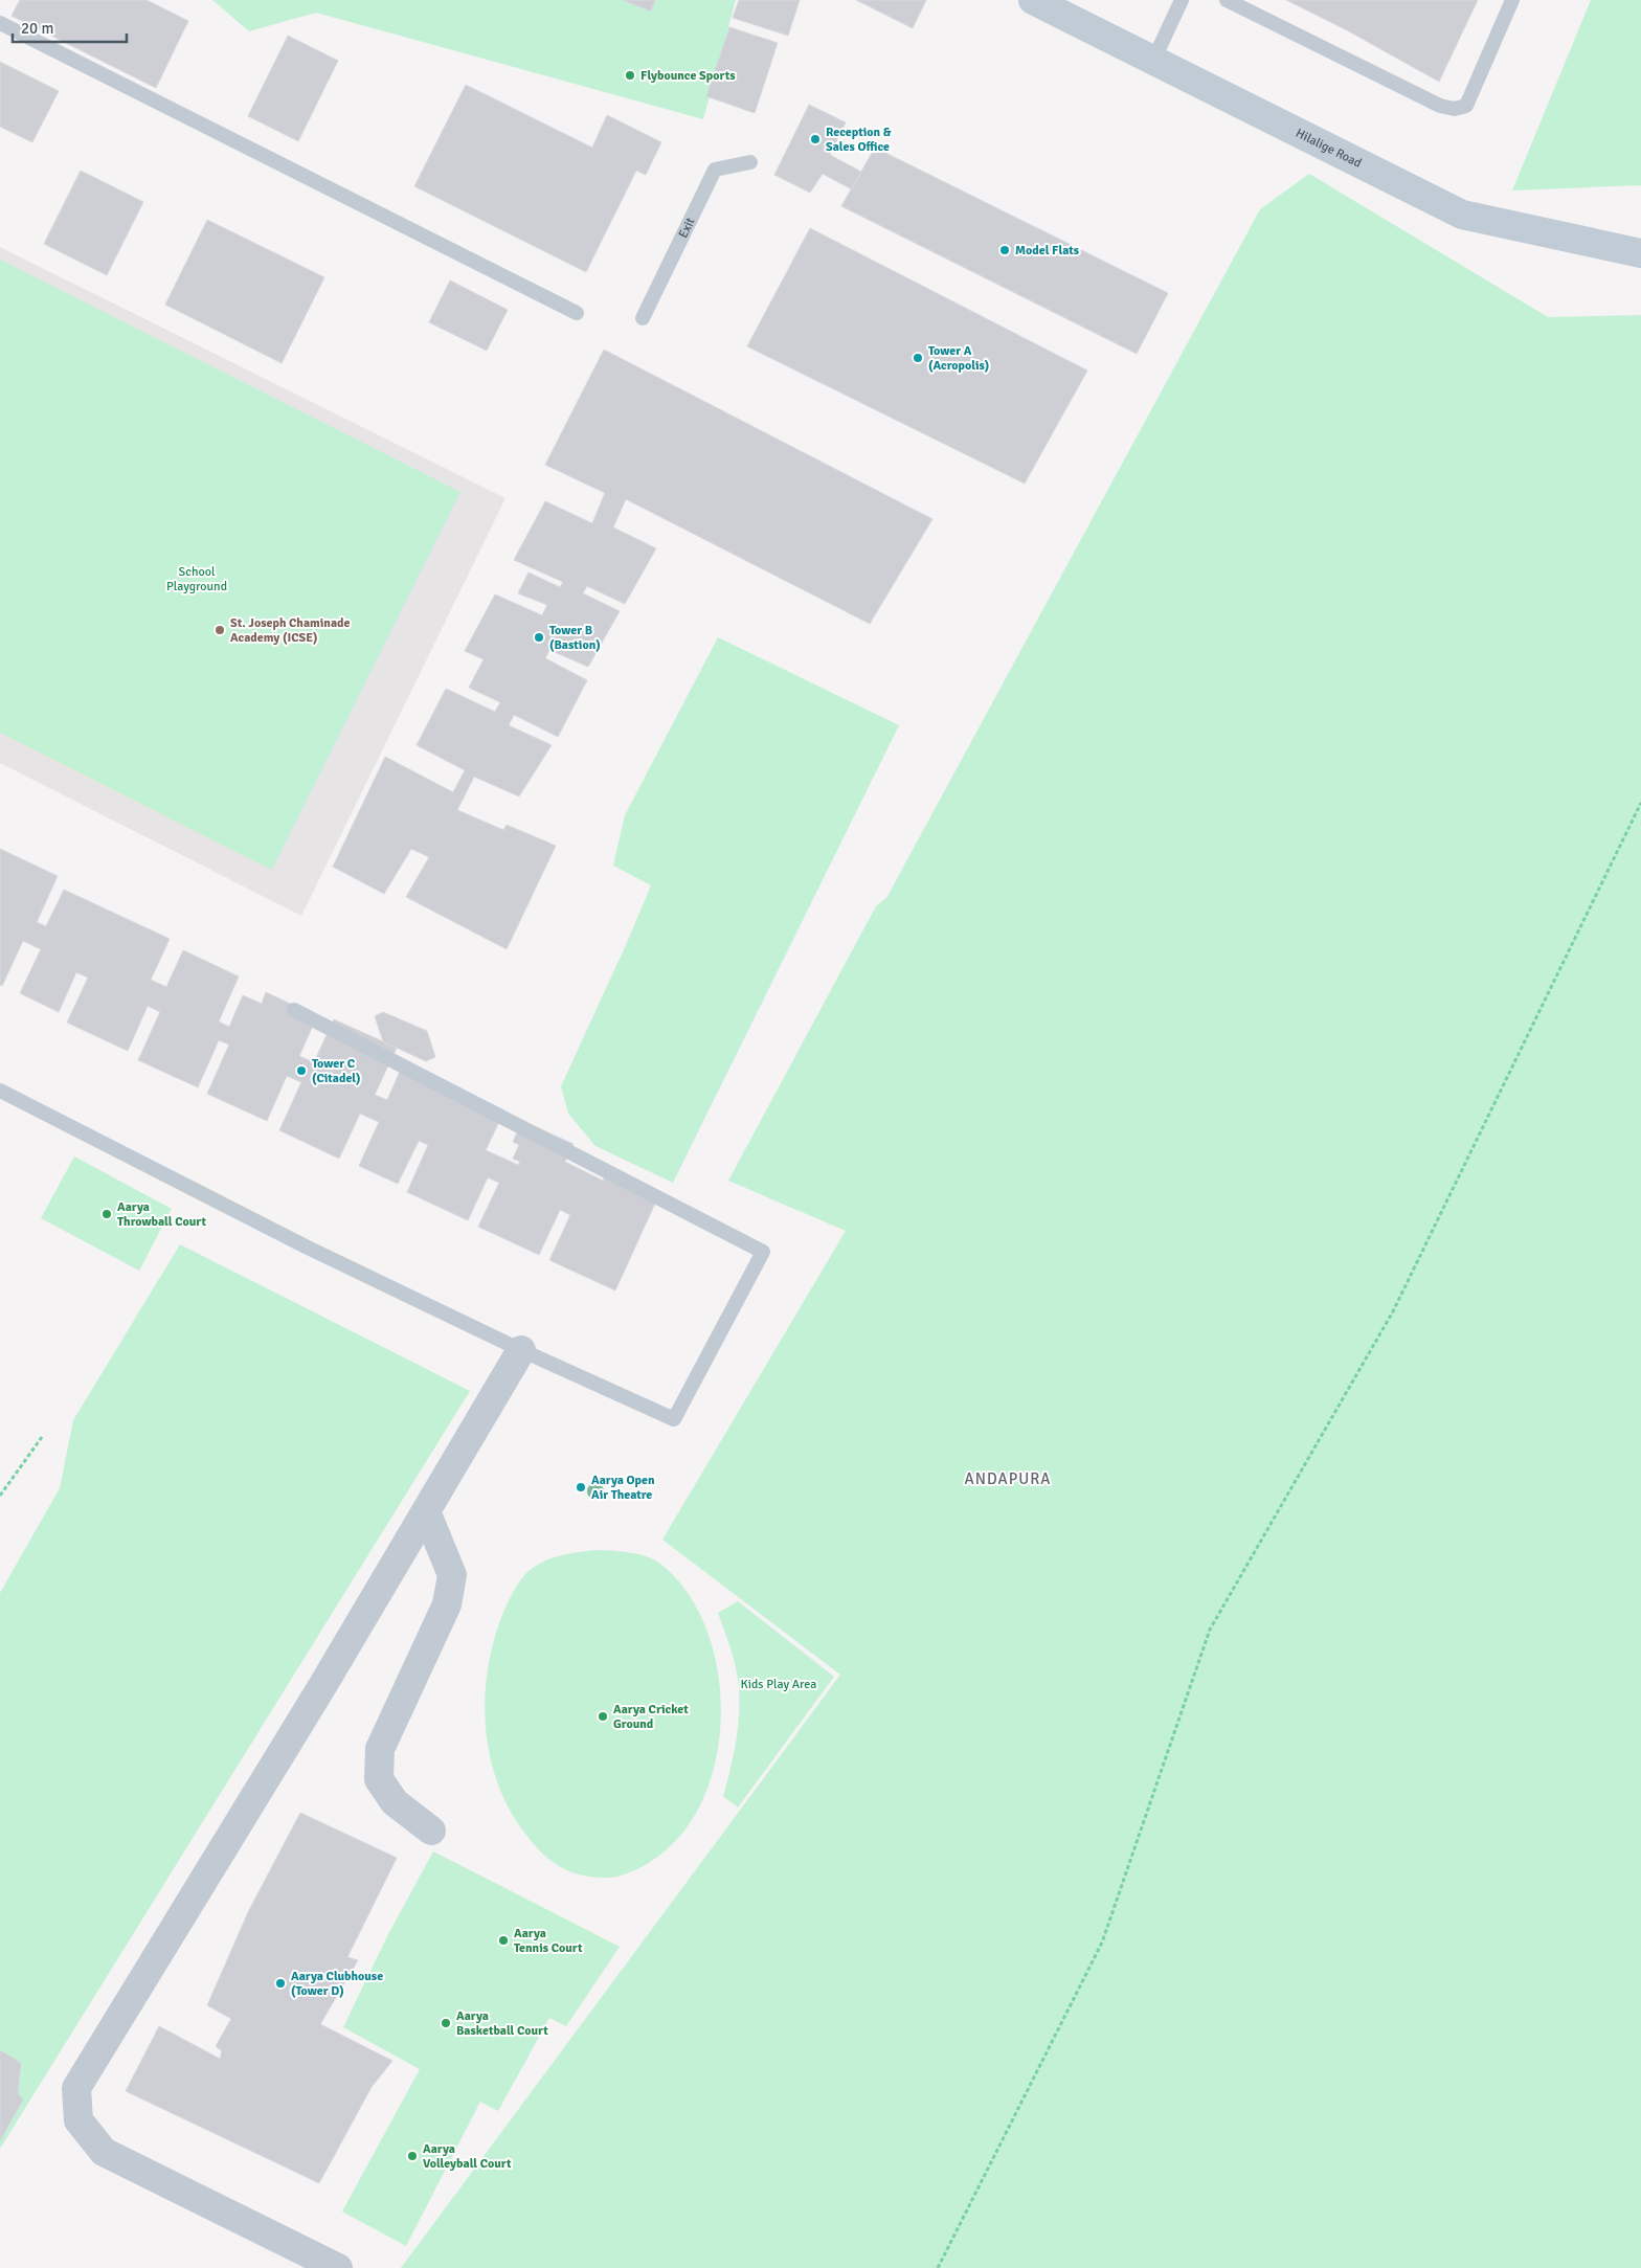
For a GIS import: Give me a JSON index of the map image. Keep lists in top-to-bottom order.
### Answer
{
  "streets": {
    "street": ["Hilalige Road"],
    "lane": ["Exit"]
  },
  "districts": ["ANDAPURA"],
  "parks": ["School Playground", "Kids Play Area"],
  "places": [
    "Flybounce Sports",
    "Reception & Sales Office",
    "Model Flats",
    "Tower A (Acropolis)",
    "St. Joseph Chaminade Academy (ICSE)",
    "Tower B (Bastion)",
    "Tower C (Citadel)",
    "Aarya Throwball Court",
    "Aarya Open Air Theatre",
    "Aarya Cricket Ground",
    "Aarya Tennis Court",
    "Aarya Clubhouse (Tower D)",
    "Aarya Basketball Court",
    "Aarya Volleyball Court"
  ],
  "scale_bar": "20 m"
}
